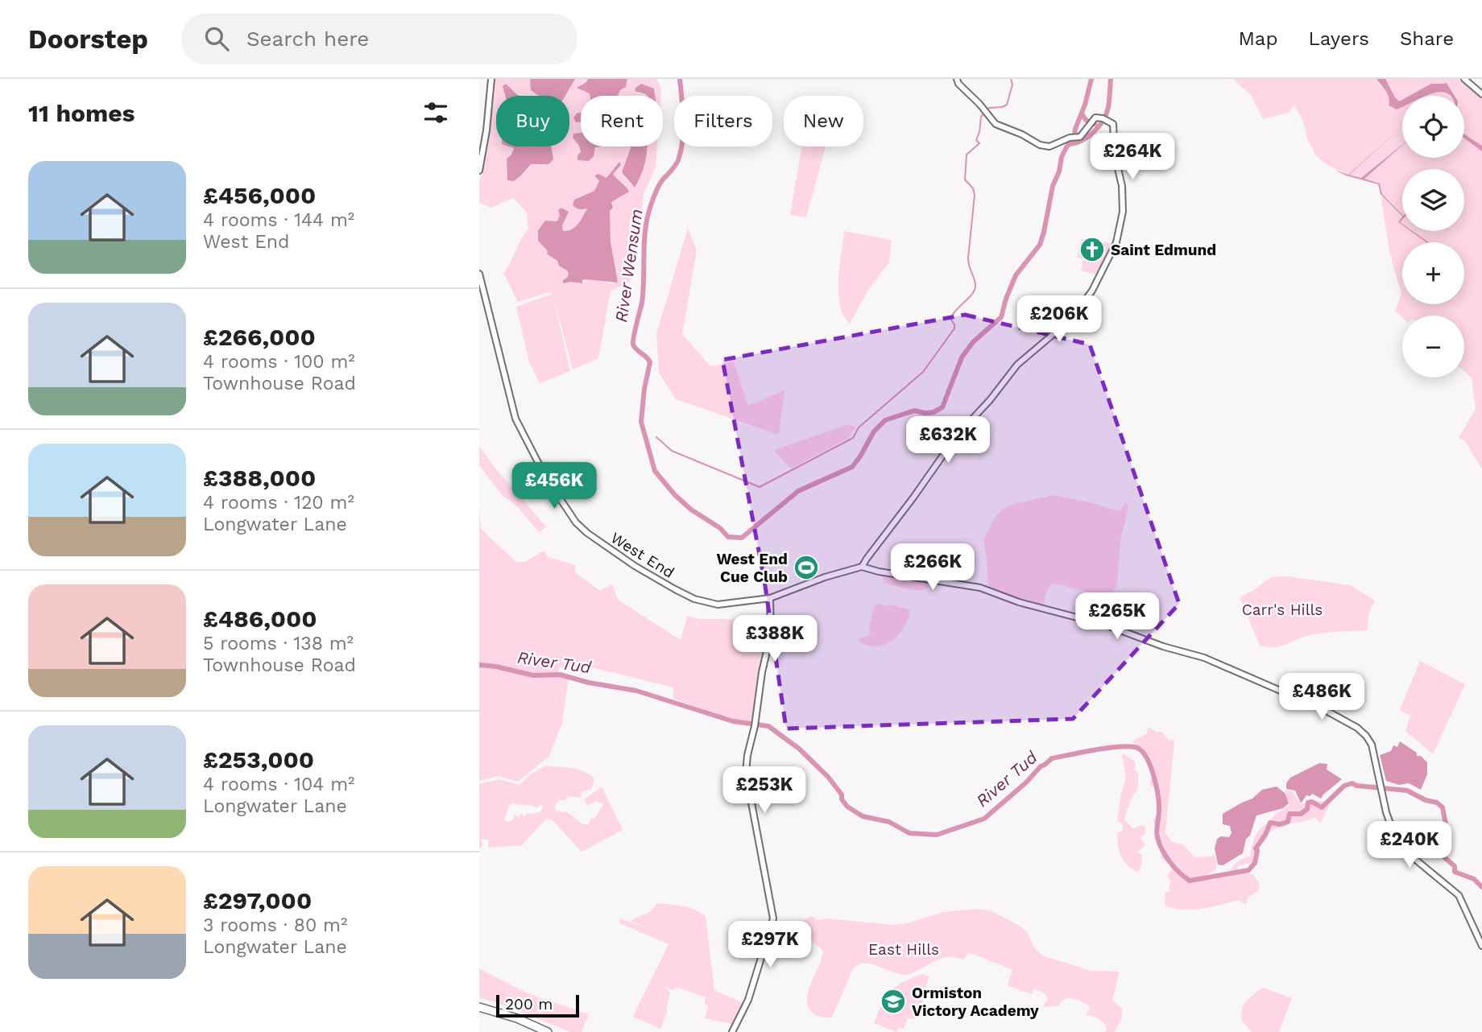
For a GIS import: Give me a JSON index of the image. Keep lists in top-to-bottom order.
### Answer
{
  "streets": {
    "street": ["West End"]
  },
  "water": ["River Wensum", "River Tud"],
  "parks": ["Carr's Hills", "East Hills"],
  "places": {
    "church": ["Saint Edmund"],
    "sports": ["West End Cue Club"],
    "school or university": ["Ormiston Victory Academy"]
  },
  "scale_bar": "200 m",
  "page": {
    "header": "Doorstep",
    "search": "Search here",
    "nav": ["Map", "Layers", "Share"],
    "heading": "11 homes",
    "map_buttons": ["+", "−"],
    "chip": [
      "Buy",
      "Rent",
      "Filters",
      "New"
    ],
    "price": [
      "£264K",
      "£206K",
      "£632K",
      "£456K",
      "£266K",
      "£265K",
      "£388K",
      "£486K",
      "£253K",
      "£240K",
      "£297K"
    ],
    "list": [
      {
        "name": "£456,000",
        "note": "4 rooms · 144 m² · West End"
      },
      {
        "name": "£266,000",
        "note": "4 rooms · 100 m² · Townhouse Road"
      },
      {
        "name": "£388,000",
        "note": "4 rooms · 120 m² · Longwater Lane"
      },
      {
        "name": "£486,000",
        "note": "5 rooms · 138 m² · Townhouse Road"
      },
      {
        "name": "£253,000",
        "note": "4 rooms · 104 m² · Longwater Lane"
      },
      {
        "name": "£297,000",
        "note": "3 rooms · 80 m² · Longwater Lane"
      }
    ],
    "scale": "200 m"
  }
}
